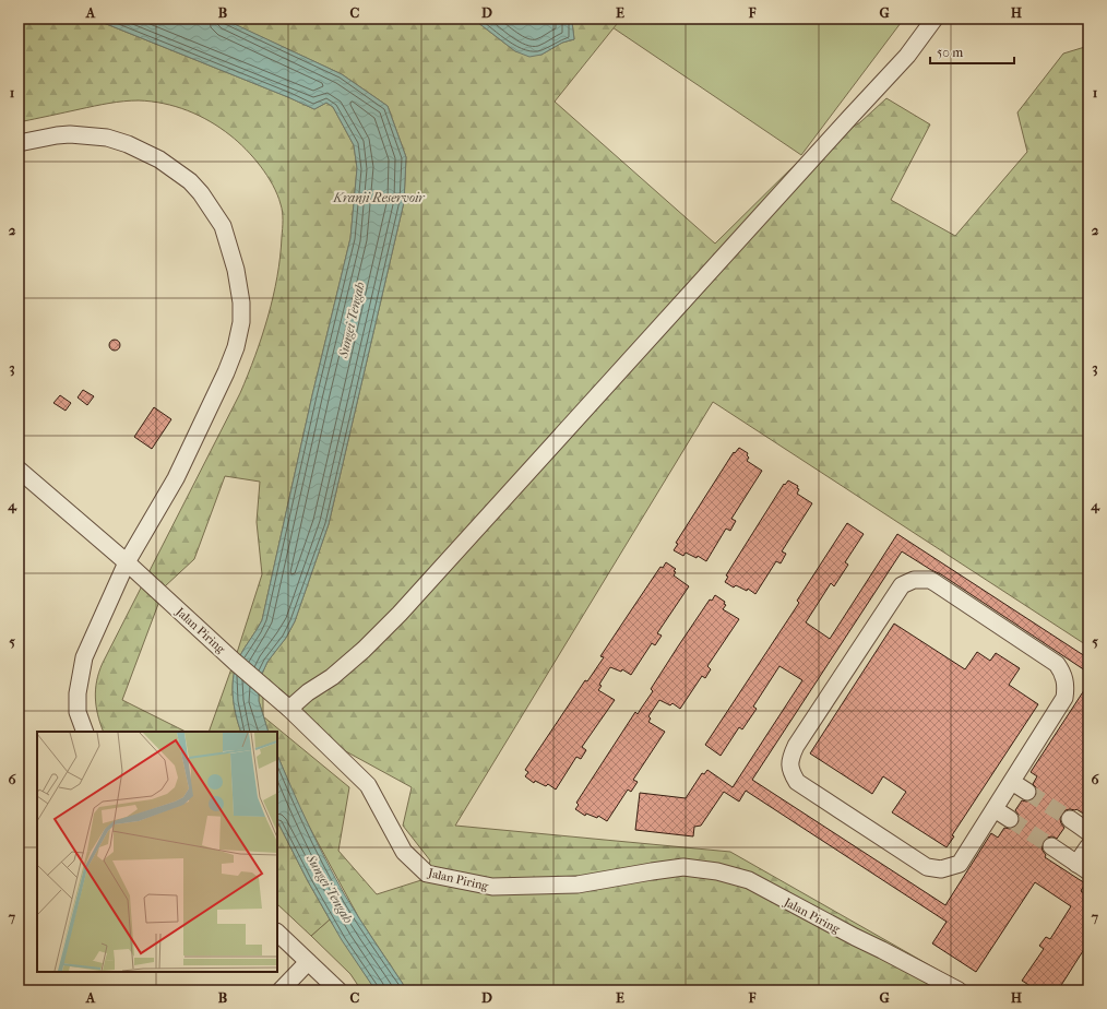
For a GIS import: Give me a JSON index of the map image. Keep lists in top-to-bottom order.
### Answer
{
  "streets": {
    "lane": ["Jalan Piring"]
  },
  "water": ["Kranji Reservoir", "Sungei Tengah"],
  "scale_bar": "50 m",
  "grid": {
    "columns": [
      "A",
      "B",
      "C",
      "D",
      "E",
      "F",
      "G",
      "H"
    ],
    "rows": [
      "1",
      "2",
      "3",
      "4",
      "5",
      "6",
      "7"
    ]
  }
}
